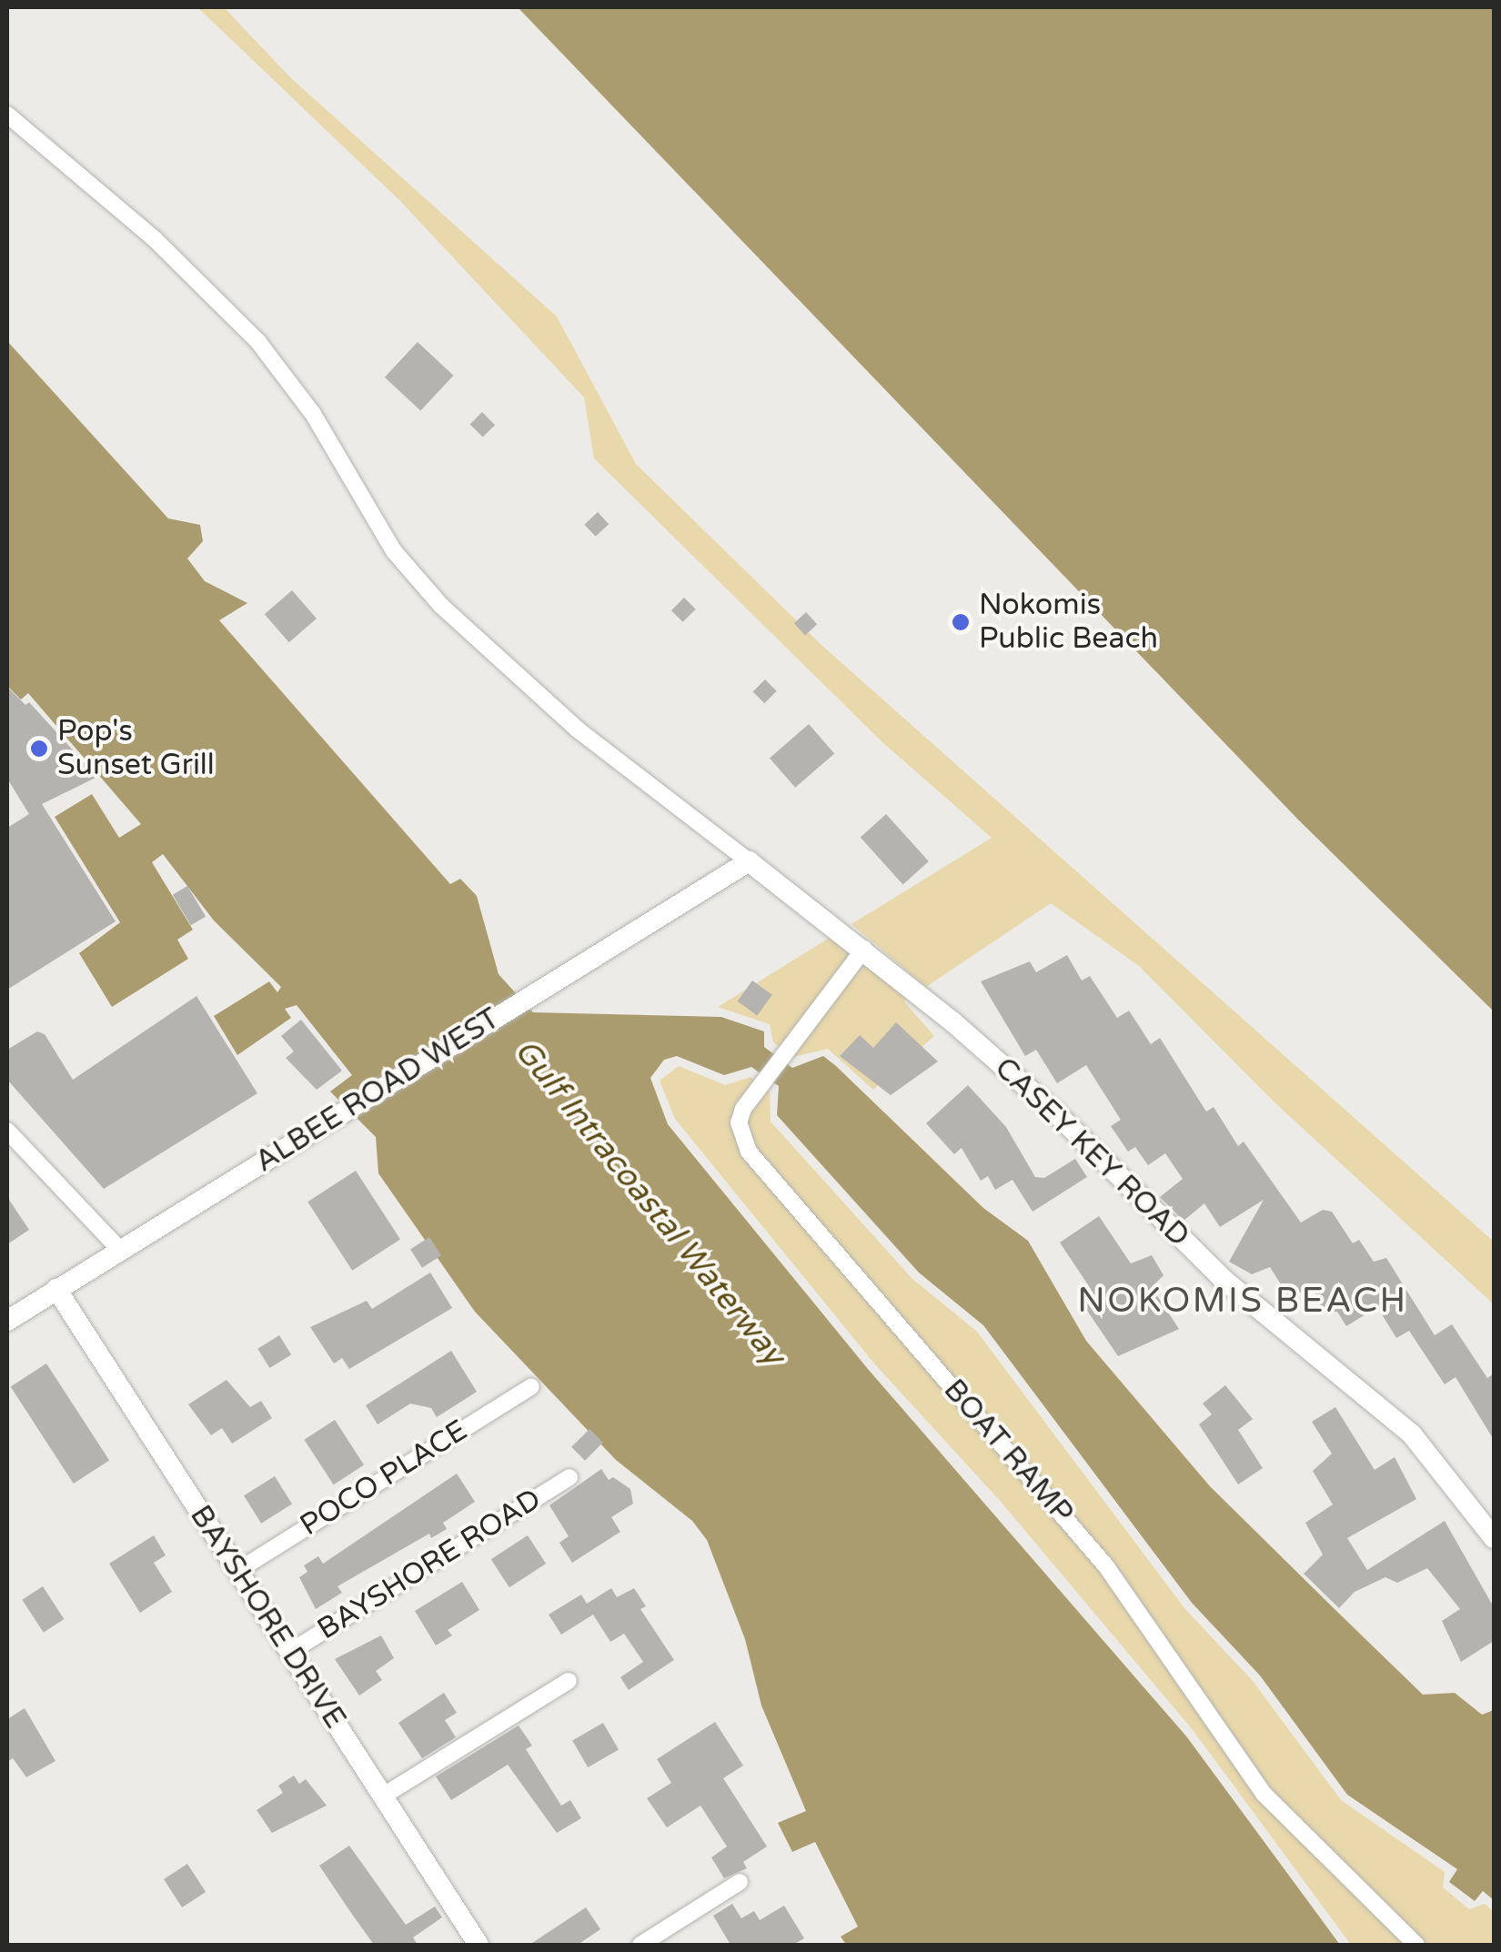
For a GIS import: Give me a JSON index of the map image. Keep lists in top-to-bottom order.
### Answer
{
  "streets": {
    "street": [
      "ALBEE ROAD WEST",
      "CASEY KEY ROAD",
      "BOAT RAMP",
      "POCO PLACE",
      "BAYSHORE ROAD",
      "BAYSHORE DRIVE"
    ]
  },
  "crossings": [
    ["ALBEE ROAD WEST", "CASEY KEY ROAD"],
    ["ALBEE ROAD WEST", "BAYSHORE DRIVE"],
    ["CASEY KEY ROAD", "BOAT RAMP"],
    ["POCO PLACE", "BAYSHORE DRIVE"],
    ["BAYSHORE ROAD", "BAYSHORE DRIVE"]
  ],
  "districts": ["NOKOMIS BEACH"],
  "water": ["Gulf Intracoastal Waterway"],
  "places": ["Nokomis Public Beach", "Pop's Sunset Grill"]
}
